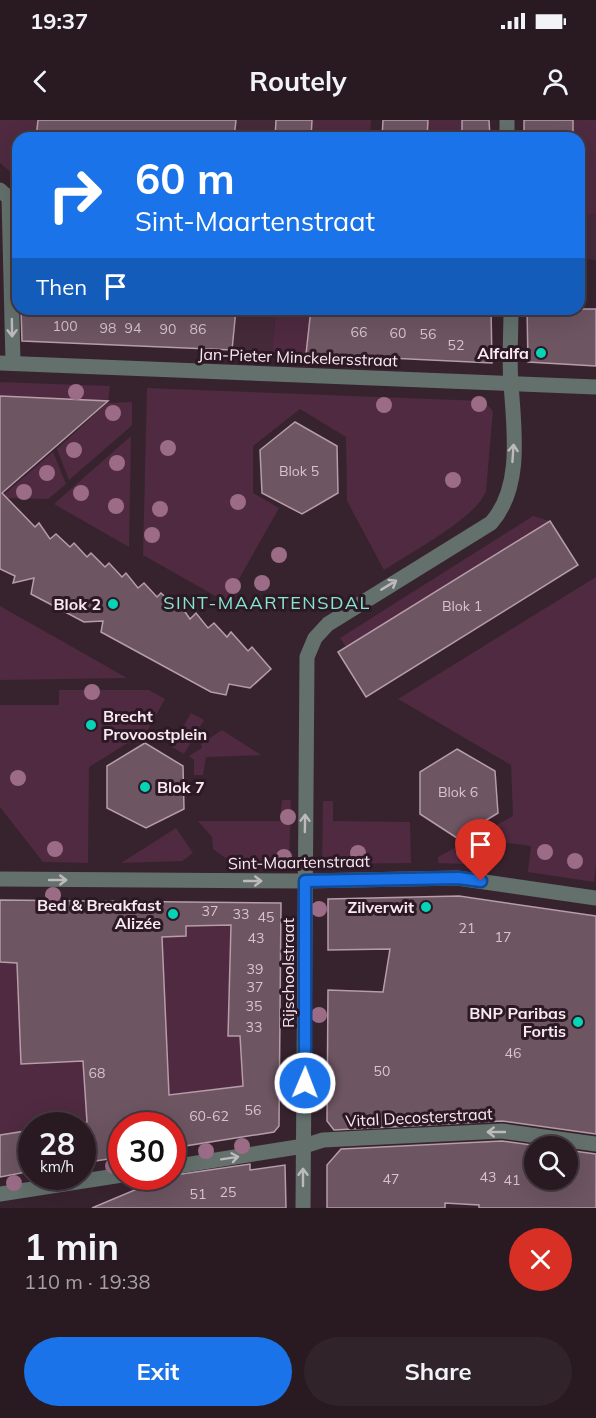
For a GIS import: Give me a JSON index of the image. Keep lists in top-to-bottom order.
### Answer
{
  "streets": {
    "street": [
      "Jan-Pieter Minckelersstraat",
      "Sint-Maartenstraat",
      "Rijschoolstraat",
      "Vital Decosterstraat"
    ]
  },
  "crossings": [
    ["Jan-Pieter Minckelersstraat", "Rijschoolstraat"],
    ["Sint-Maartenstraat", "Rijschoolstraat"],
    ["Rijschoolstraat", "Vital Decosterstraat"]
  ],
  "one_way": ["Sint-Maartenstraat", "Rijschoolstraat"],
  "districts": ["SINT-MAARTENSDAL"],
  "places": [
    "Alfalfa",
    "Blok 2",
    "Brecht Provoostplein",
    "Blok 7",
    "Zilverwit",
    "Bed & Breakfast Alizée",
    "BNP Paribas Fortis"
  ],
  "house_numbers": [
    "100",
    "98",
    "94",
    "90",
    "86",
    "66",
    "60",
    "56",
    "52",
    "Blok 5",
    "Blok 1",
    "Blok 6",
    "37",
    "33",
    "45",
    "21",
    "17",
    "43",
    "39",
    "37",
    "35",
    "33",
    "46",
    "50",
    "68",
    "56",
    "60-62",
    "43",
    "47",
    "41",
    "25",
    "51"
  ],
  "page": {
    "status": "19:37",
    "header": "Routely",
    "turn": ["60 m", "Sint-Maartenstraat"],
    "then": "Then",
    "speed": "28 km/h",
    "limit": "30",
    "heading": ["1 min", "110 m · 19:38"],
    "buttons": ["Exit", "Share"]
  }
}
